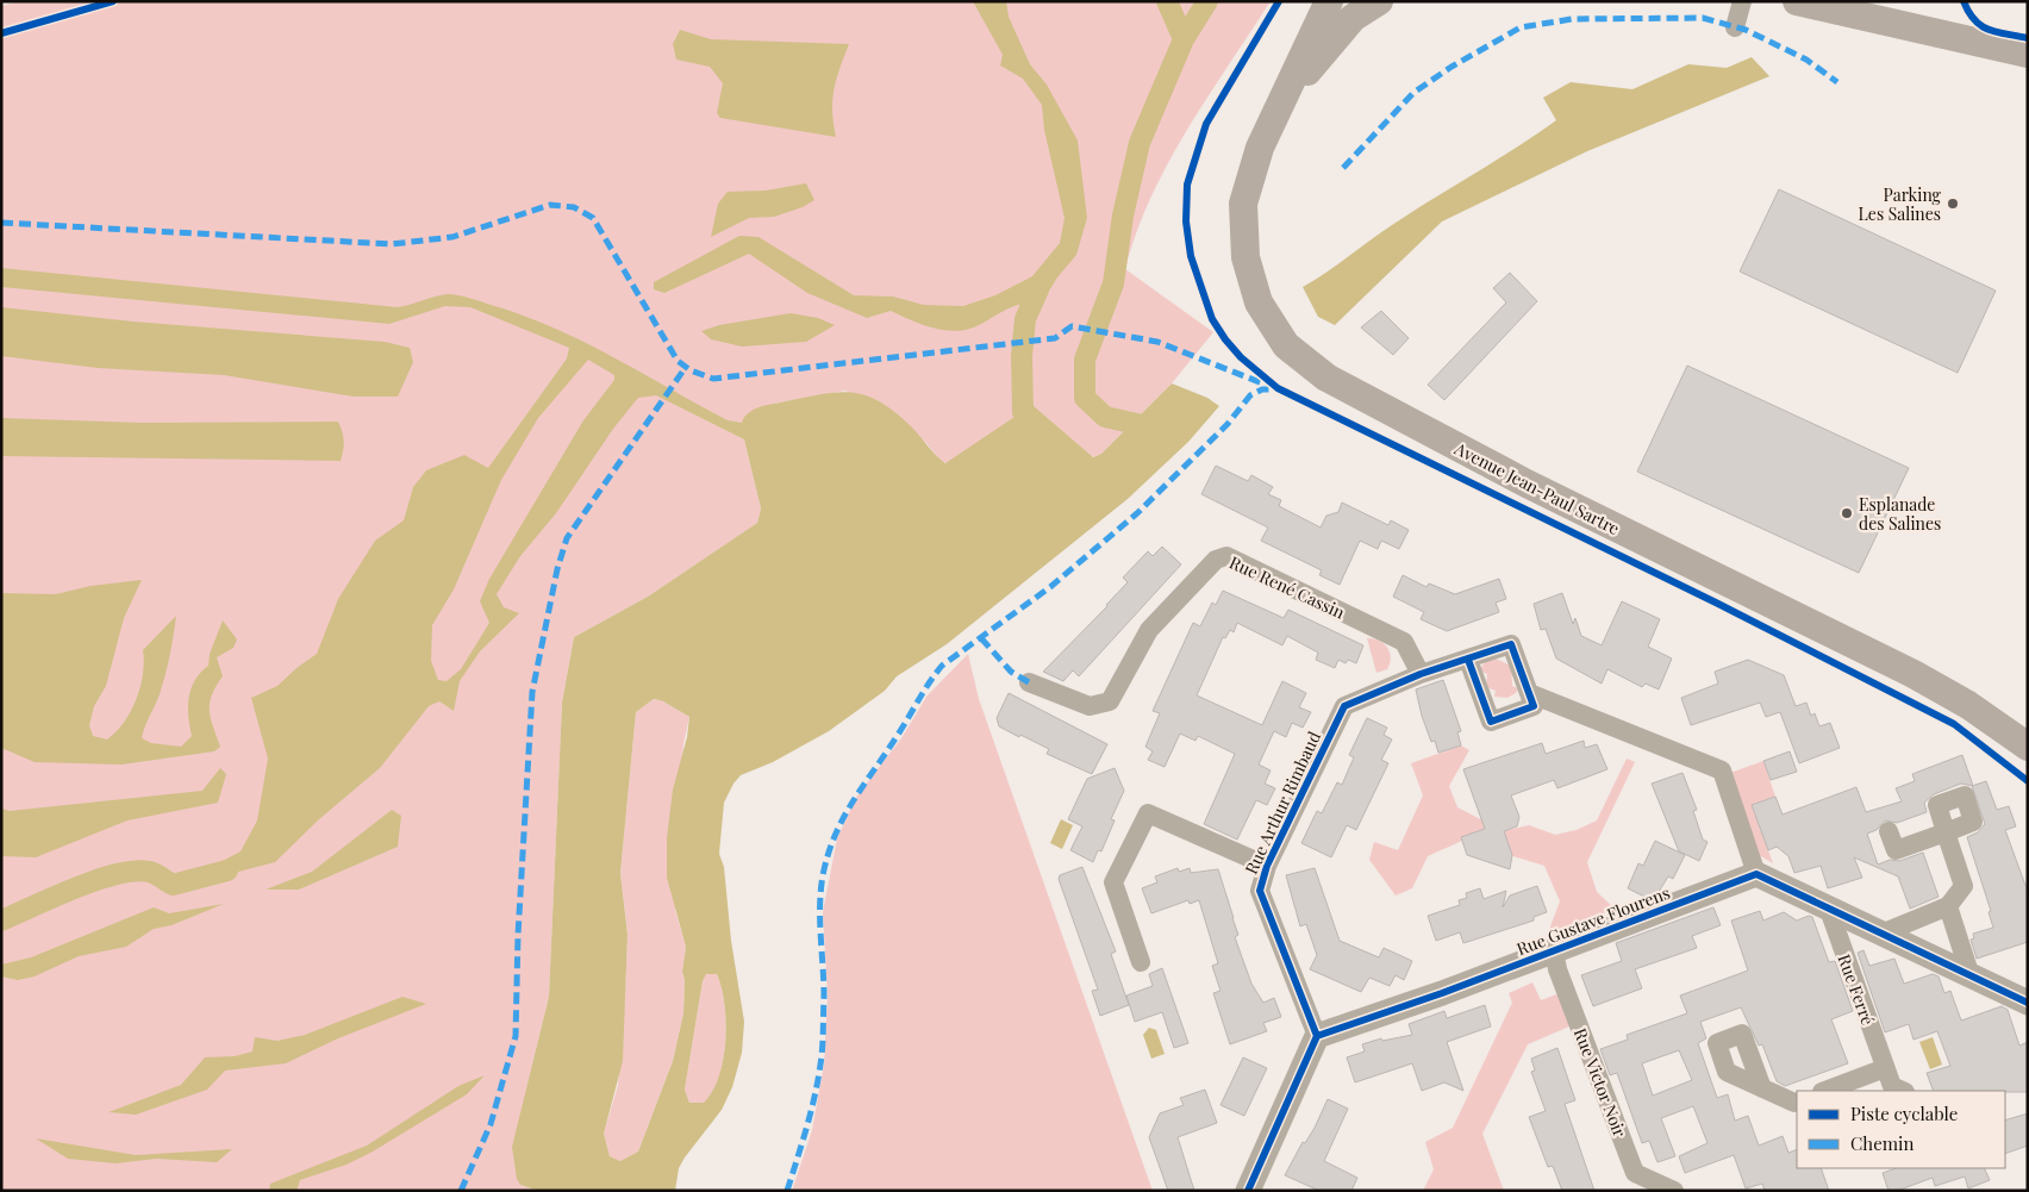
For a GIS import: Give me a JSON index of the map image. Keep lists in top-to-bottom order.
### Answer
{
  "streets": {
    "main road": ["Avenue Jean-Paul Sartre"],
    "street": [
      "Rue René Cassin",
      "Rue Arthur Rimbaud",
      "Rue Gustave Flourens",
      "Rue Ferré",
      "Rue Victor Noir"
    ]
  },
  "crossings": [
    ["Rue René Cassin", "Rue Arthur Rimbaud"],
    ["Rue Arthur Rimbaud", "Rue Gustave Flourens"],
    ["Rue Gustave Flourens", "Rue Victor Noir"]
  ],
  "places": ["Parking Les Salines", "Esplanade des Salines"],
  "legend": ["Piste cyclable", "Chemin"]
}
